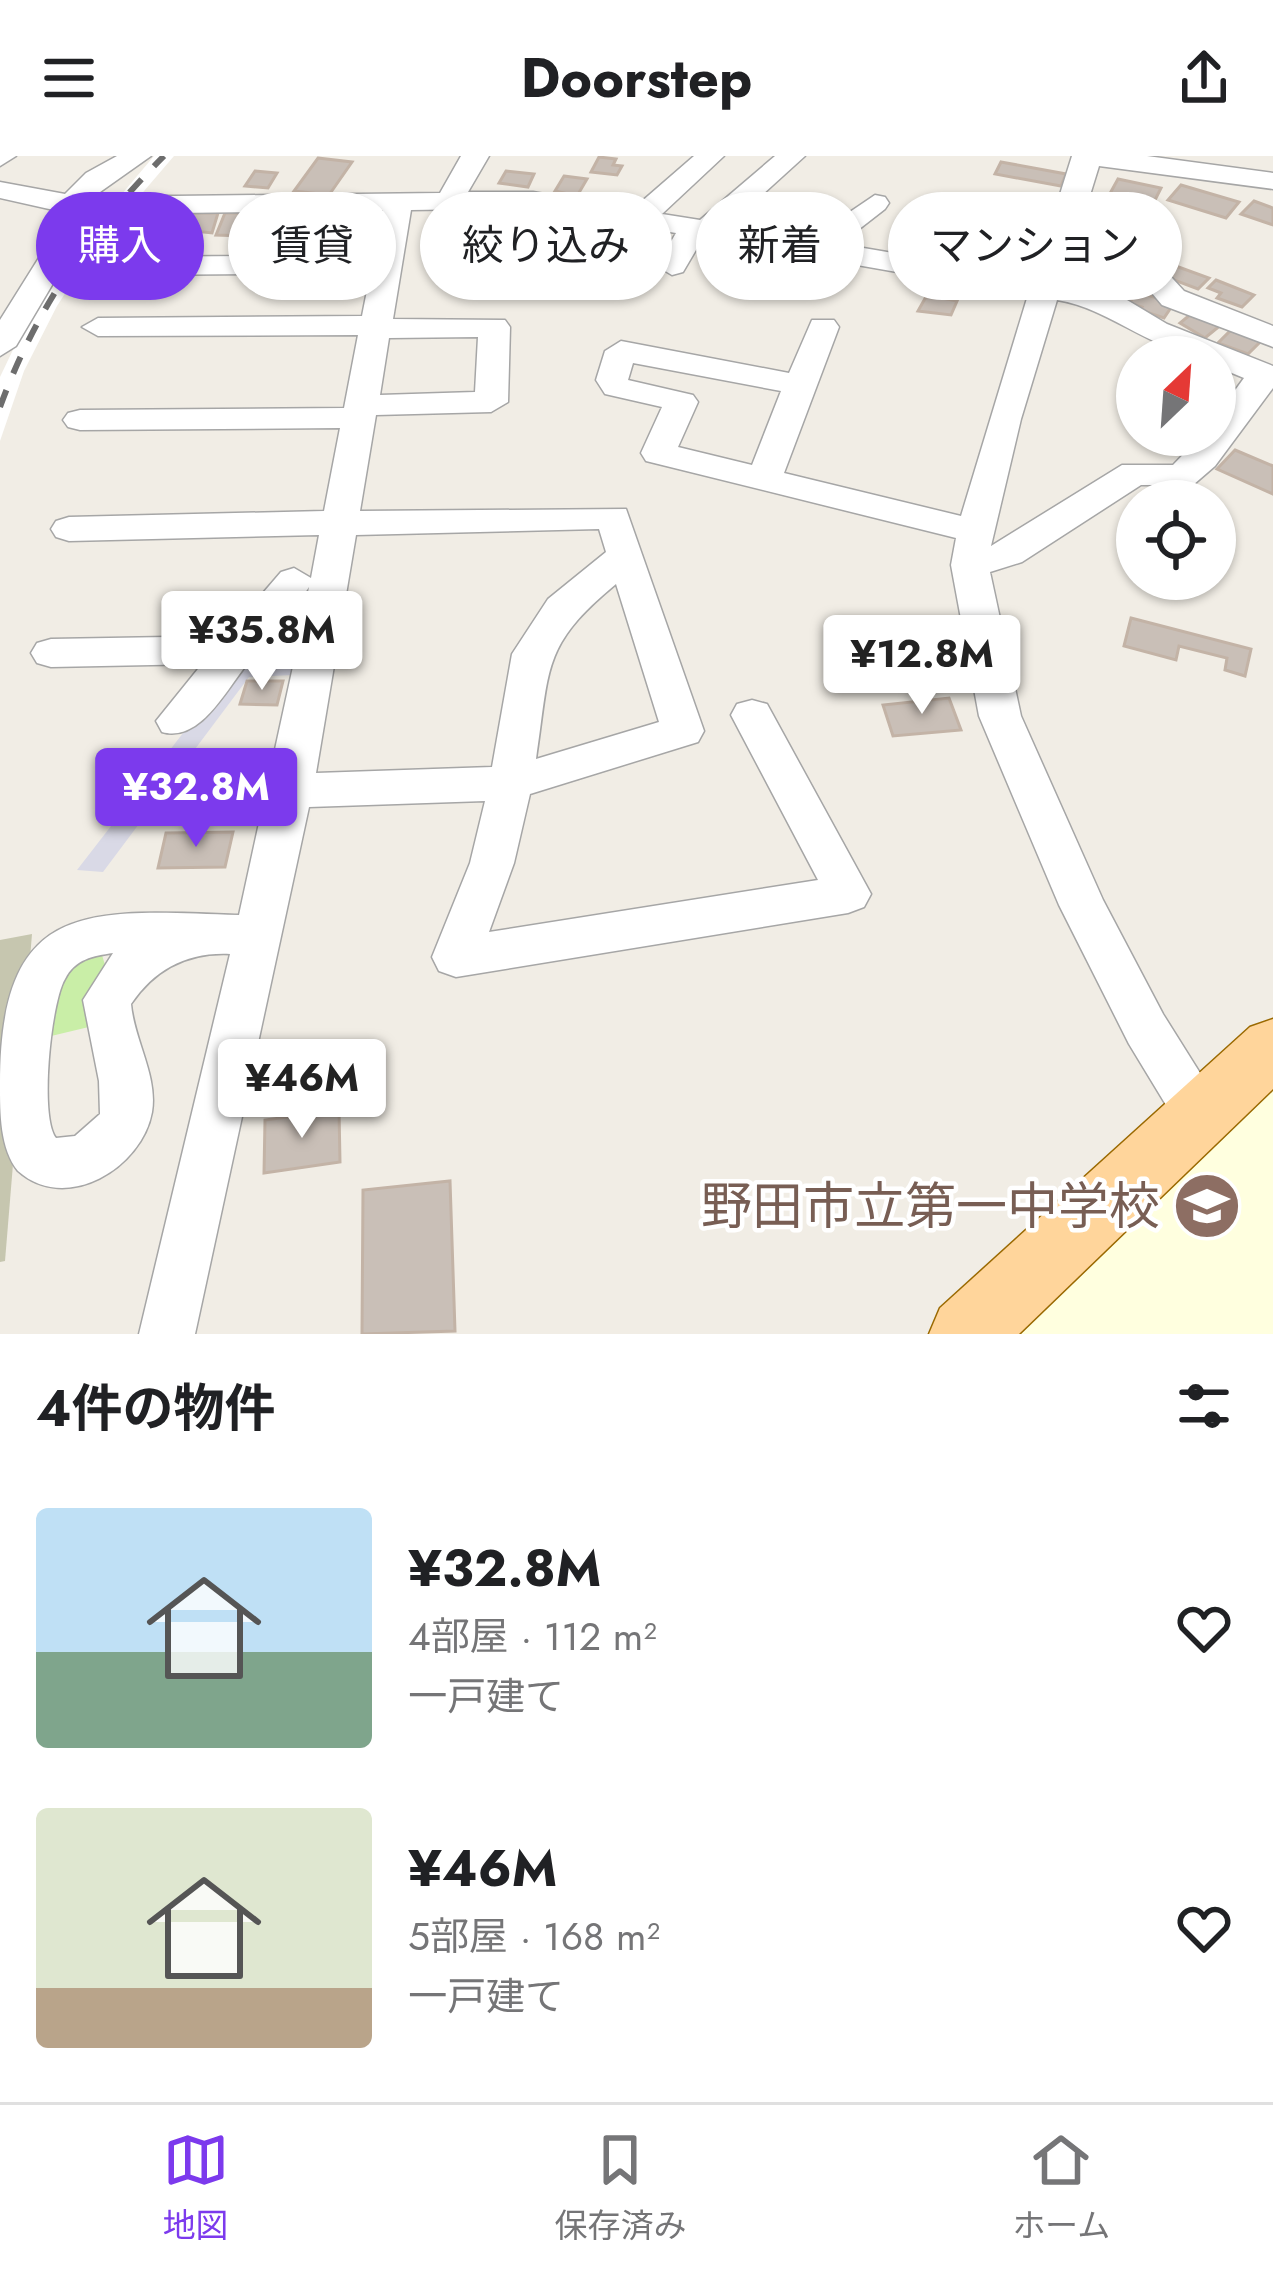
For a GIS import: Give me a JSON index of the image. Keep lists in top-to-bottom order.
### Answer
{
  "places": {
    "school or university": ["野田市立第一中学校"]
  },
  "north": "top right",
  "page": {
    "header": "Doorstep",
    "chip": [
      "購入",
      "賃貸",
      "絞り込み",
      "新着",
      "マンション"
    ],
    "price": [
      "¥35.8M",
      "¥12.8M",
      "¥32.8M",
      "¥46M"
    ],
    "heading": "4件の物件",
    "list": [
      {
        "name": "¥32.8M",
        "note": "4部屋 · 112 m² · 一戸建て"
      },
      {
        "name": "¥46M",
        "note": "5部屋 · 168 m² · 一戸建て"
      }
    ],
    "tabs": ["地図", "保存済み", "ホーム"]
  }
}
